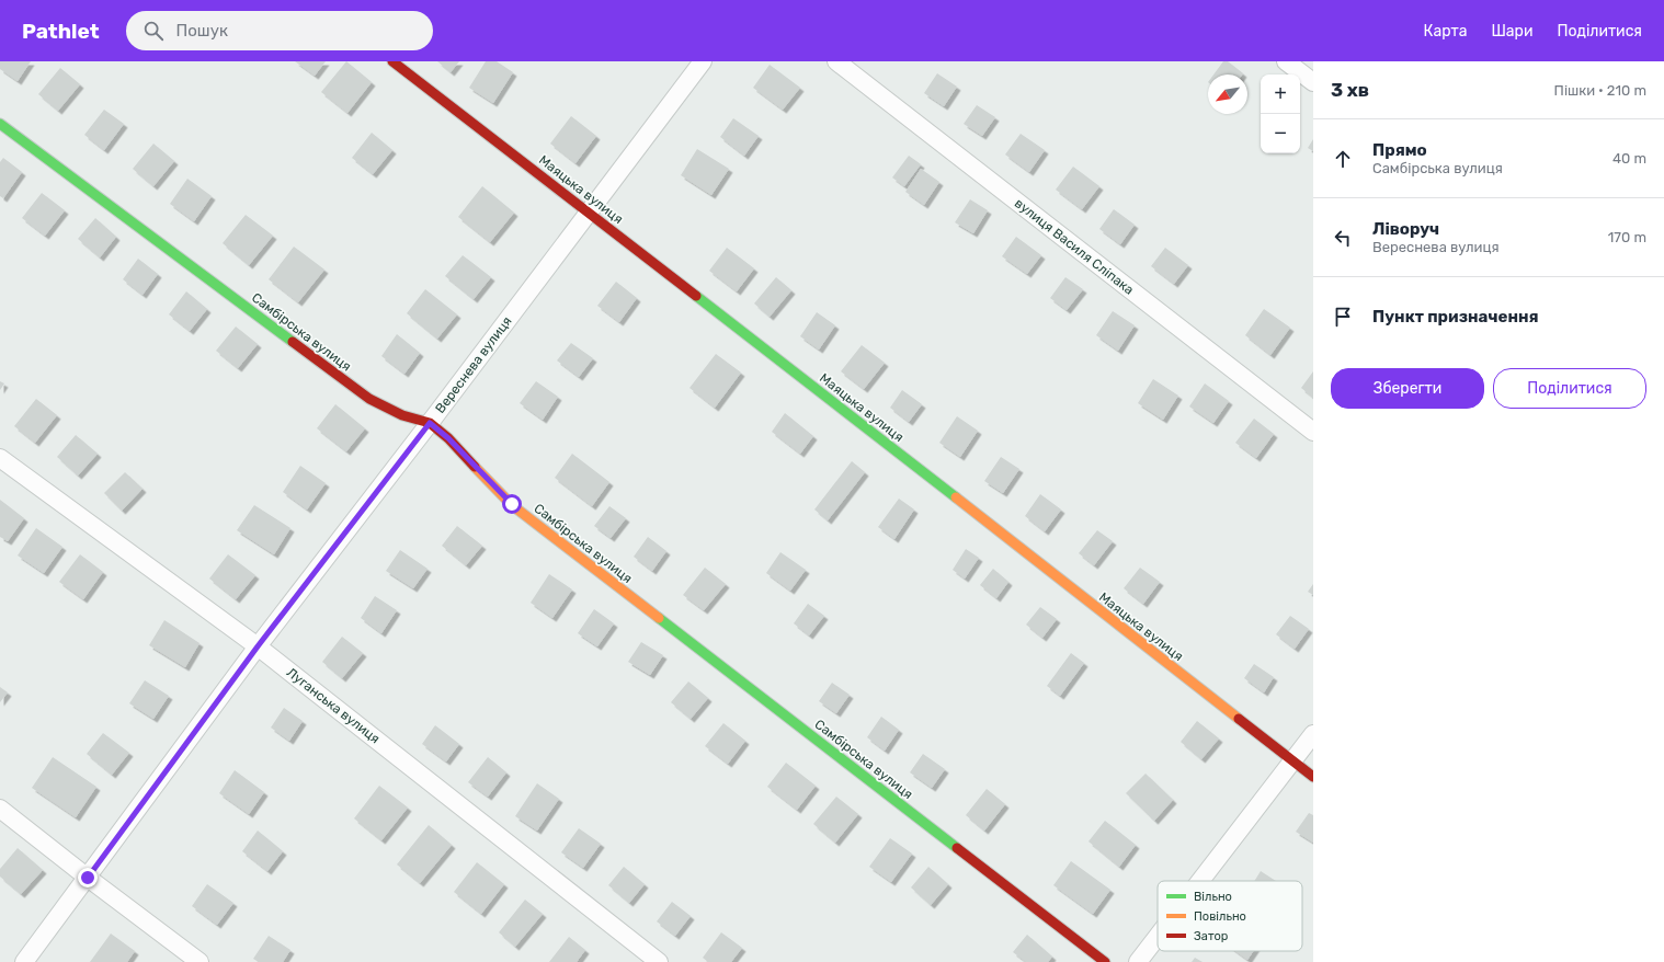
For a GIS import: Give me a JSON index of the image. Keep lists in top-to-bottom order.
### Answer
{
  "streets": {
    "street": [
      "Маяцька вулиця",
      "вулиця Василя Сліпака",
      "Самбірська вулиця",
      "Вереснева вулиця",
      "Луганська вулиця"
    ]
  },
  "crossings": [
    ["Маяцька вулиця", "Вереснева вулиця"],
    ["Самбірська вулиця", "Вереснева вулиця"],
    ["Вереснева вулиця", "Луганська вулиця"]
  ],
  "legend": ["Вільно", "Повільно", "Затор"],
  "north": "bottom left",
  "page": {
    "header": "Pathlet",
    "search": "Пошук",
    "nav": ["Карта", "Шари", "Поділитися"],
    "heading": ["3 хв", "Пішки · 210 m"],
    "map_buttons": ["+", "−"],
    "list": [
      ["Прямо", "Самбірська вулиця", "40 m"],
      ["Ліворуч", "Вереснева вулиця", "170 m"],
      "Пункт призначення"
    ],
    "buttons": ["Зберегти", "Поділитися"]
  }
}
